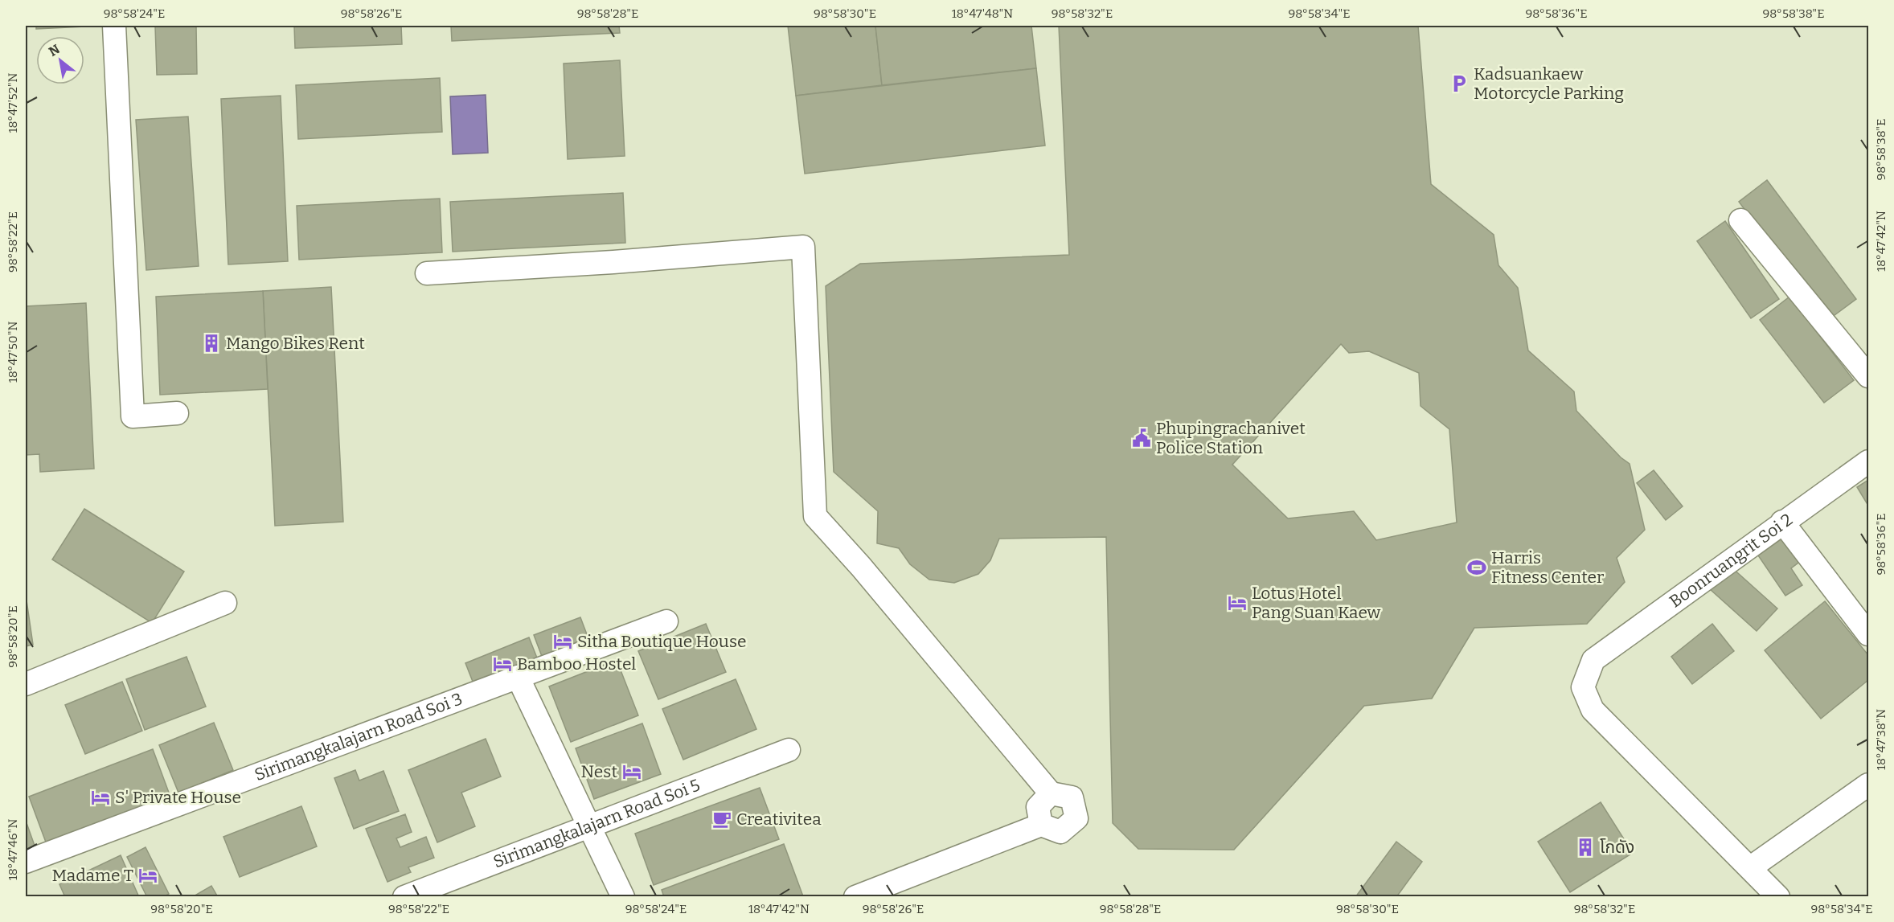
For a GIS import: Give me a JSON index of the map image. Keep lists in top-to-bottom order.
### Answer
{
  "streets": {
    "street": ["Boonruangrit Soi 2", "Sirimangkalajarn Road Soi 3", "Sirimangkalajarn Road Soi 5"]
  },
  "places": {
    "parking": ["Kadsuankaew Motorcycle Parking"],
    "building": ["Mango Bikes Rent", "โกดัง"],
    "public building": ["Phupingrachanivet Police Station"],
    "sports": ["Harris Fitness Center"],
    "hotel": [
      "Lotus Hotel Pang Suan Kaew",
      "Sitha Boutique House",
      "Bamboo Hostel",
      "Nest",
      "S' Private House",
      "Madame T"
    ],
    "cafe": ["Creativitea"]
  },
  "north": "top left",
  "coordinates": [
    "98°58'24\"E",
    "98°58'26\"E",
    "98°58'28\"E",
    "98°58'30\"E",
    "18°47'48\"N",
    "98°58'32\"E",
    "98°58'34\"E",
    "98°58'36\"E",
    "98°58'38\"E",
    "18°47'52\"N",
    "18°47'42\"N",
    "98°58'22\"E",
    "18°47'50\"N",
    "98°58'20\"E",
    "18°47'38\"N",
    "18°47'46\"N"
  ]
}
